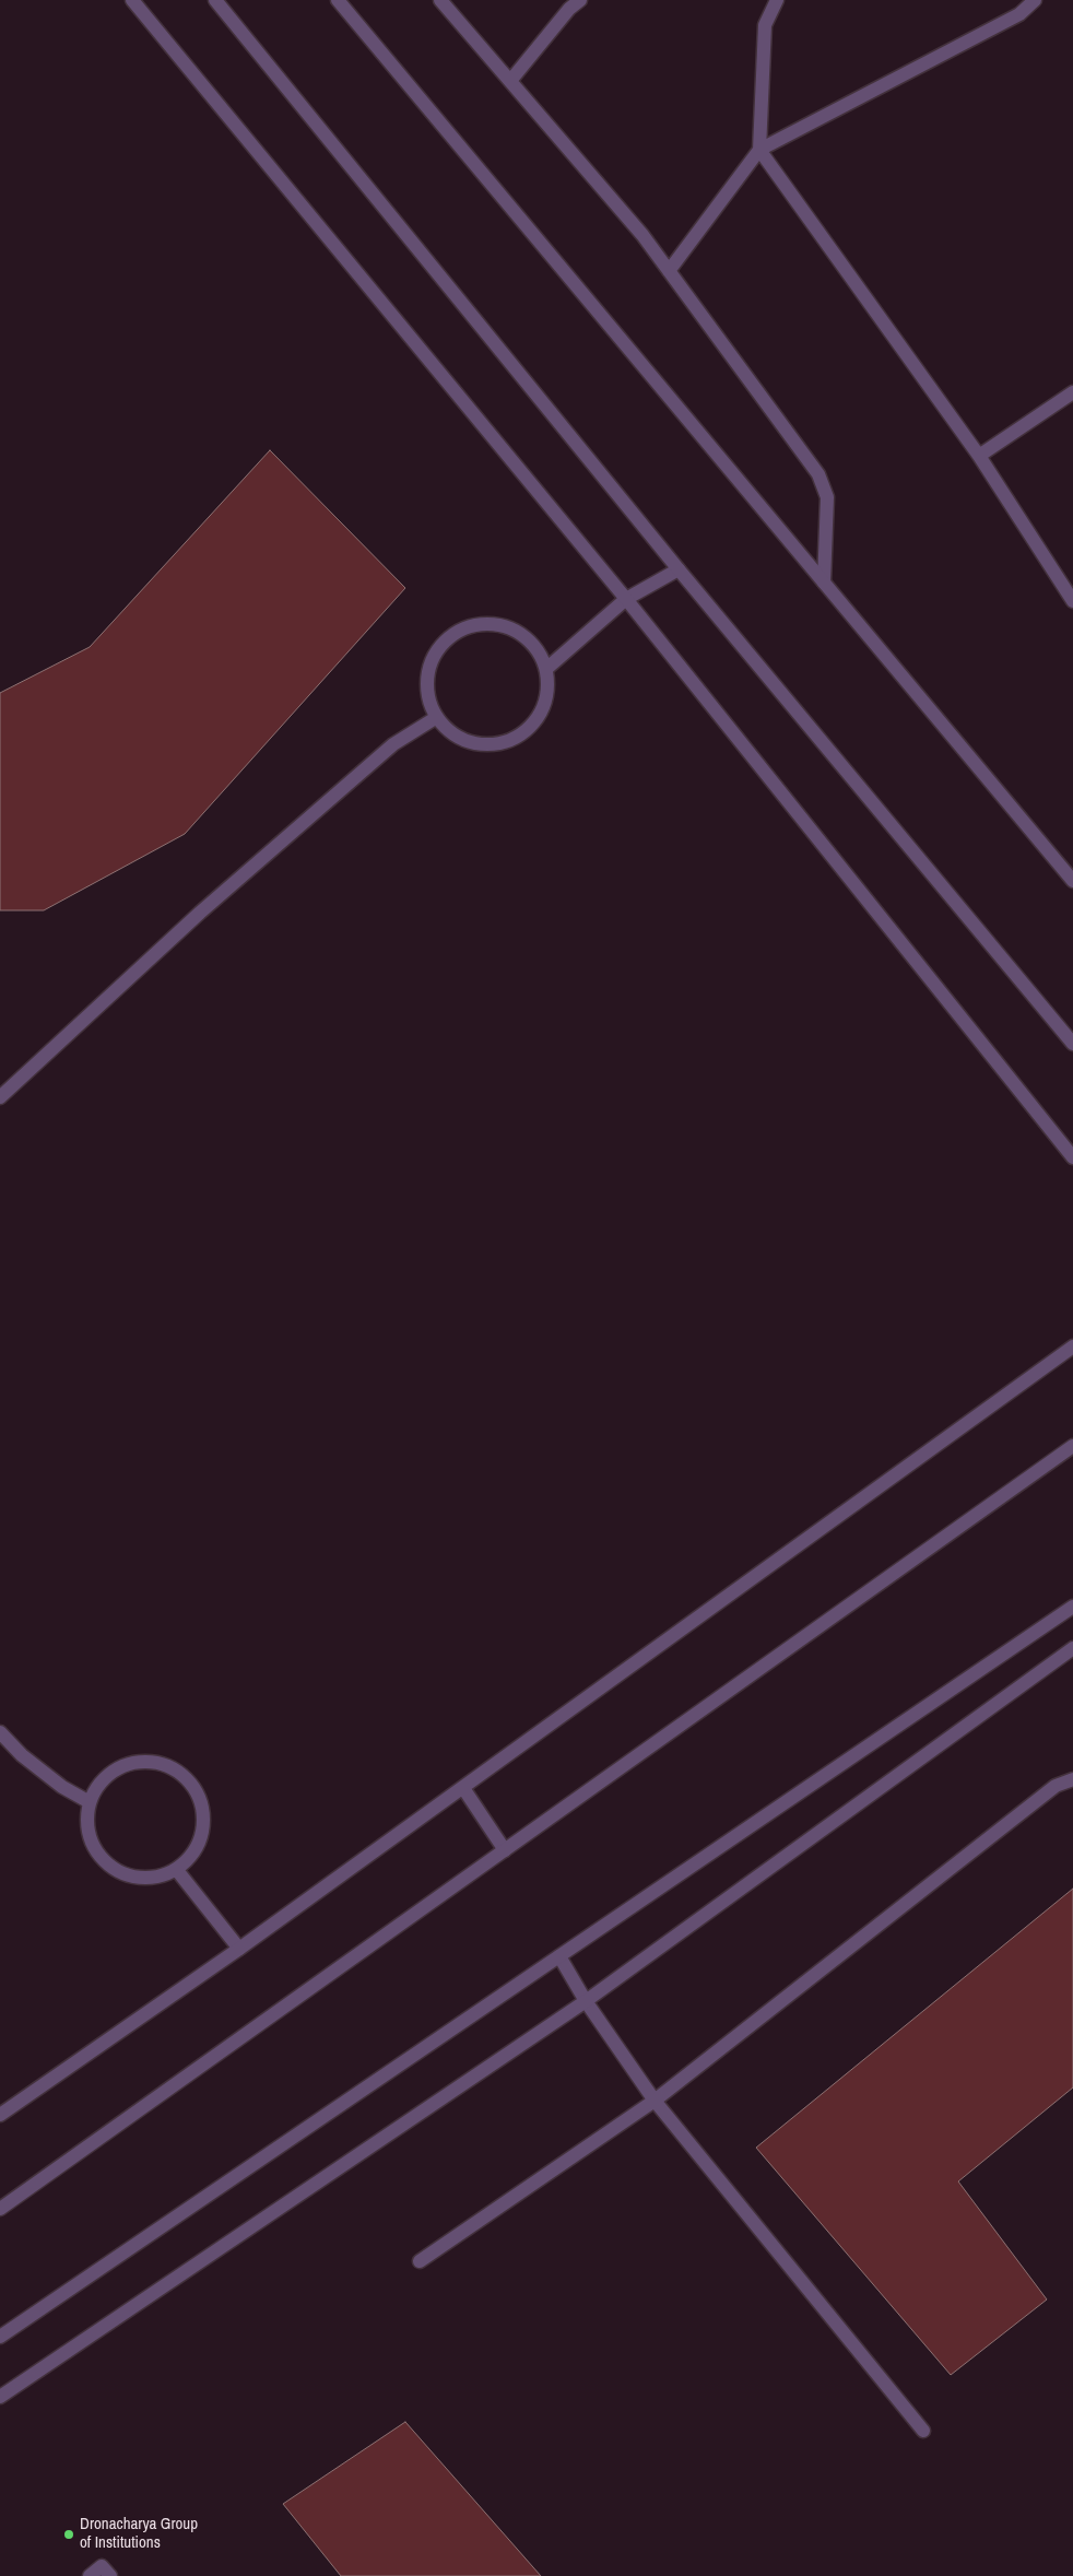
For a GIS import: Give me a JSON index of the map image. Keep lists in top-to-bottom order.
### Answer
{
  "places": ["Dronacharya Group of Institutions"]
}
